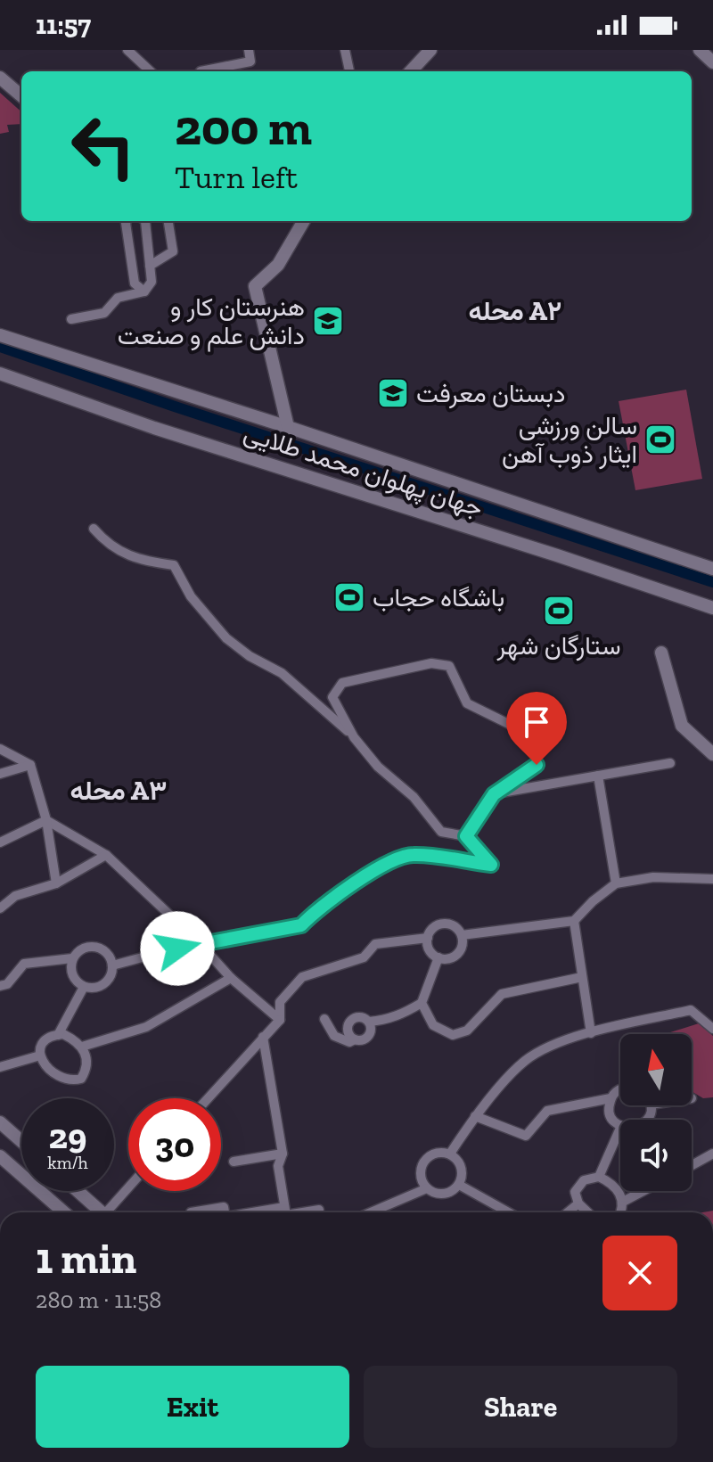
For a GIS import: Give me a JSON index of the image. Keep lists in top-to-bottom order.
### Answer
{
  "streets": {
    "street": ["جهان پهلوان محمد طلایی"]
  },
  "districts": ["محله A۲", "محله A۳"],
  "places": {
    "school or university": ["هنرستان کار و دانش علم و صنعت", "دبستان معرفت"],
    "sports": ["سالن ورزشی ایثار ذوب آهن", "باشگاه حجاب", "ستارگان شهر"]
  },
  "north": "top",
  "page": {
    "status": "11:57",
    "turn": ["200 m", "Turn left"],
    "speed": "29 km/h",
    "limit": "30",
    "heading": ["1 min", "280 m · 11:58"],
    "buttons": ["Exit", "Share"]
  }
}
